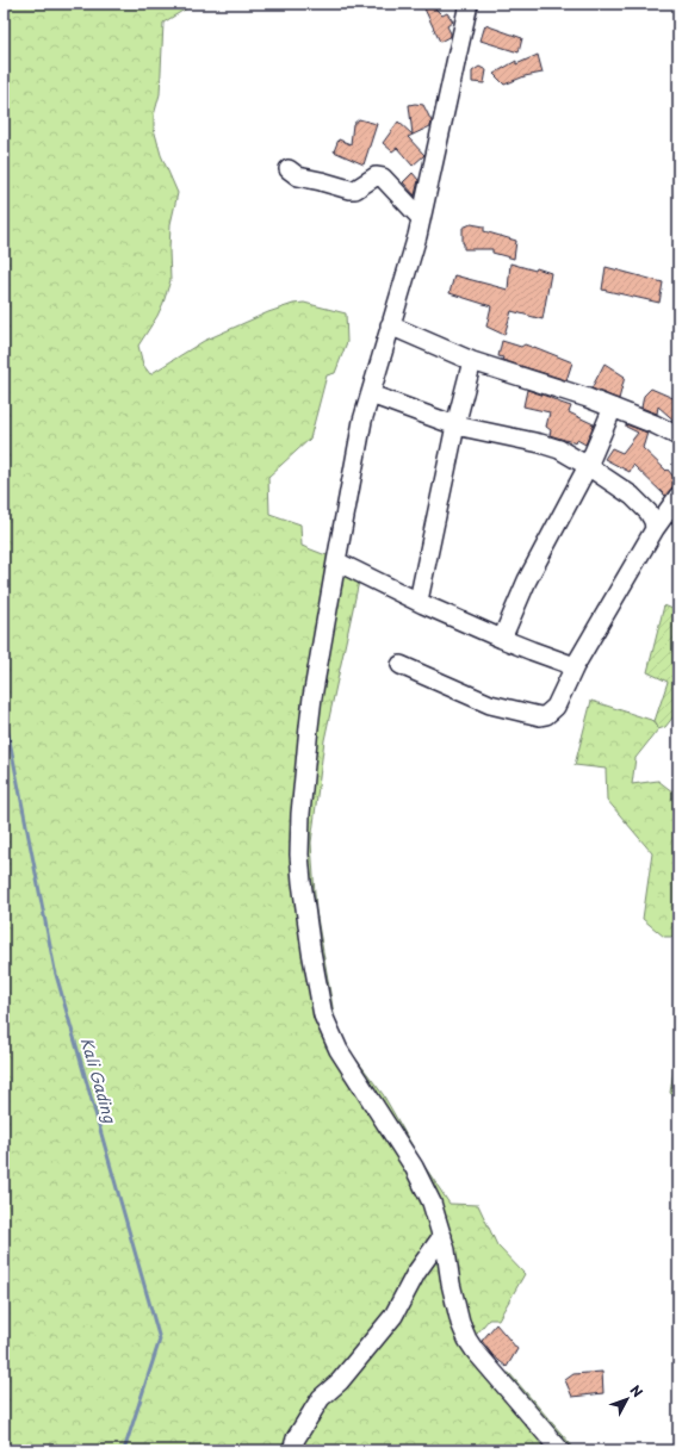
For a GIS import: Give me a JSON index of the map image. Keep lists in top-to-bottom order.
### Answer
{
  "water": ["Kali Gading"],
  "north": "top right"
}
